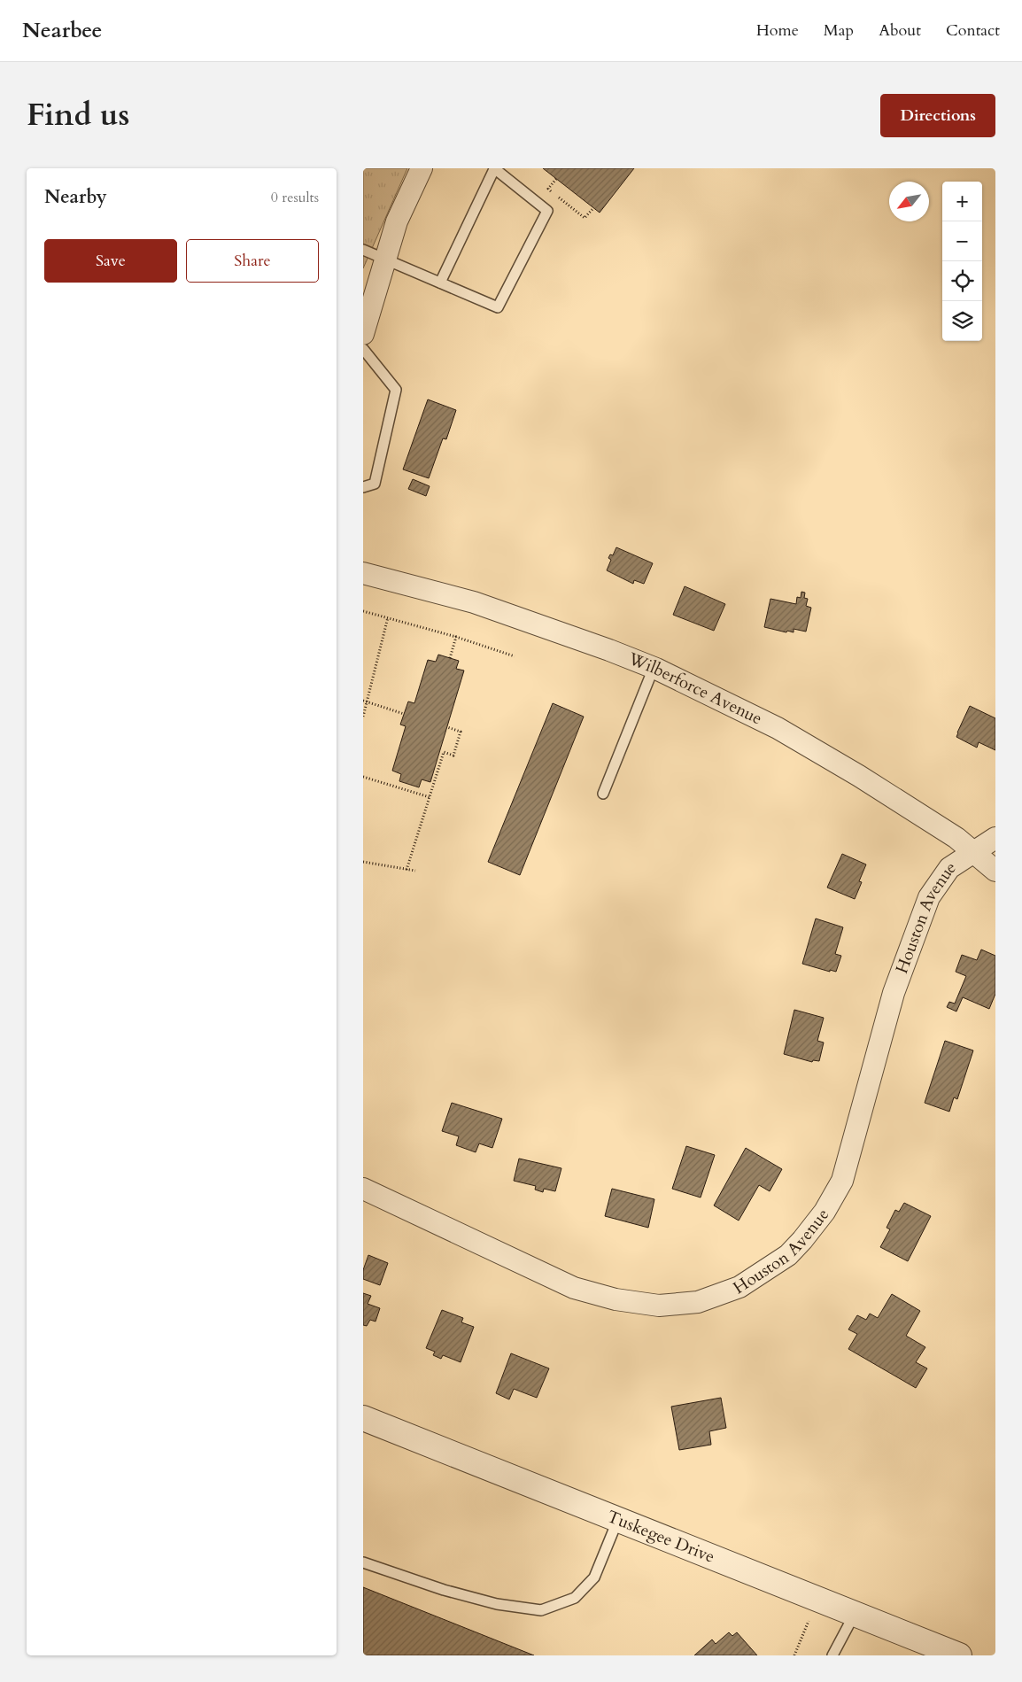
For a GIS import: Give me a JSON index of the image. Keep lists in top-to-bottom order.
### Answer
{
  "streets": {
    "street": ["Wilberforce Avenue", "Houston Avenue", "Tuskegee Drive"]
  },
  "crossings": [
    ["Wilberforce Avenue", "Houston Avenue"]
  ],
  "north": "bottom left",
  "page": {
    "header": "Nearbee",
    "nav": [
      "Home",
      "Map",
      "About",
      "Contact"
    ],
    "title": "Find us",
    "buttons": [
      "Directions",
      ["Save", "Share"]
    ],
    "heading": ["Nearby", "0 results"],
    "map_buttons": ["+", "−"]
  }
}
